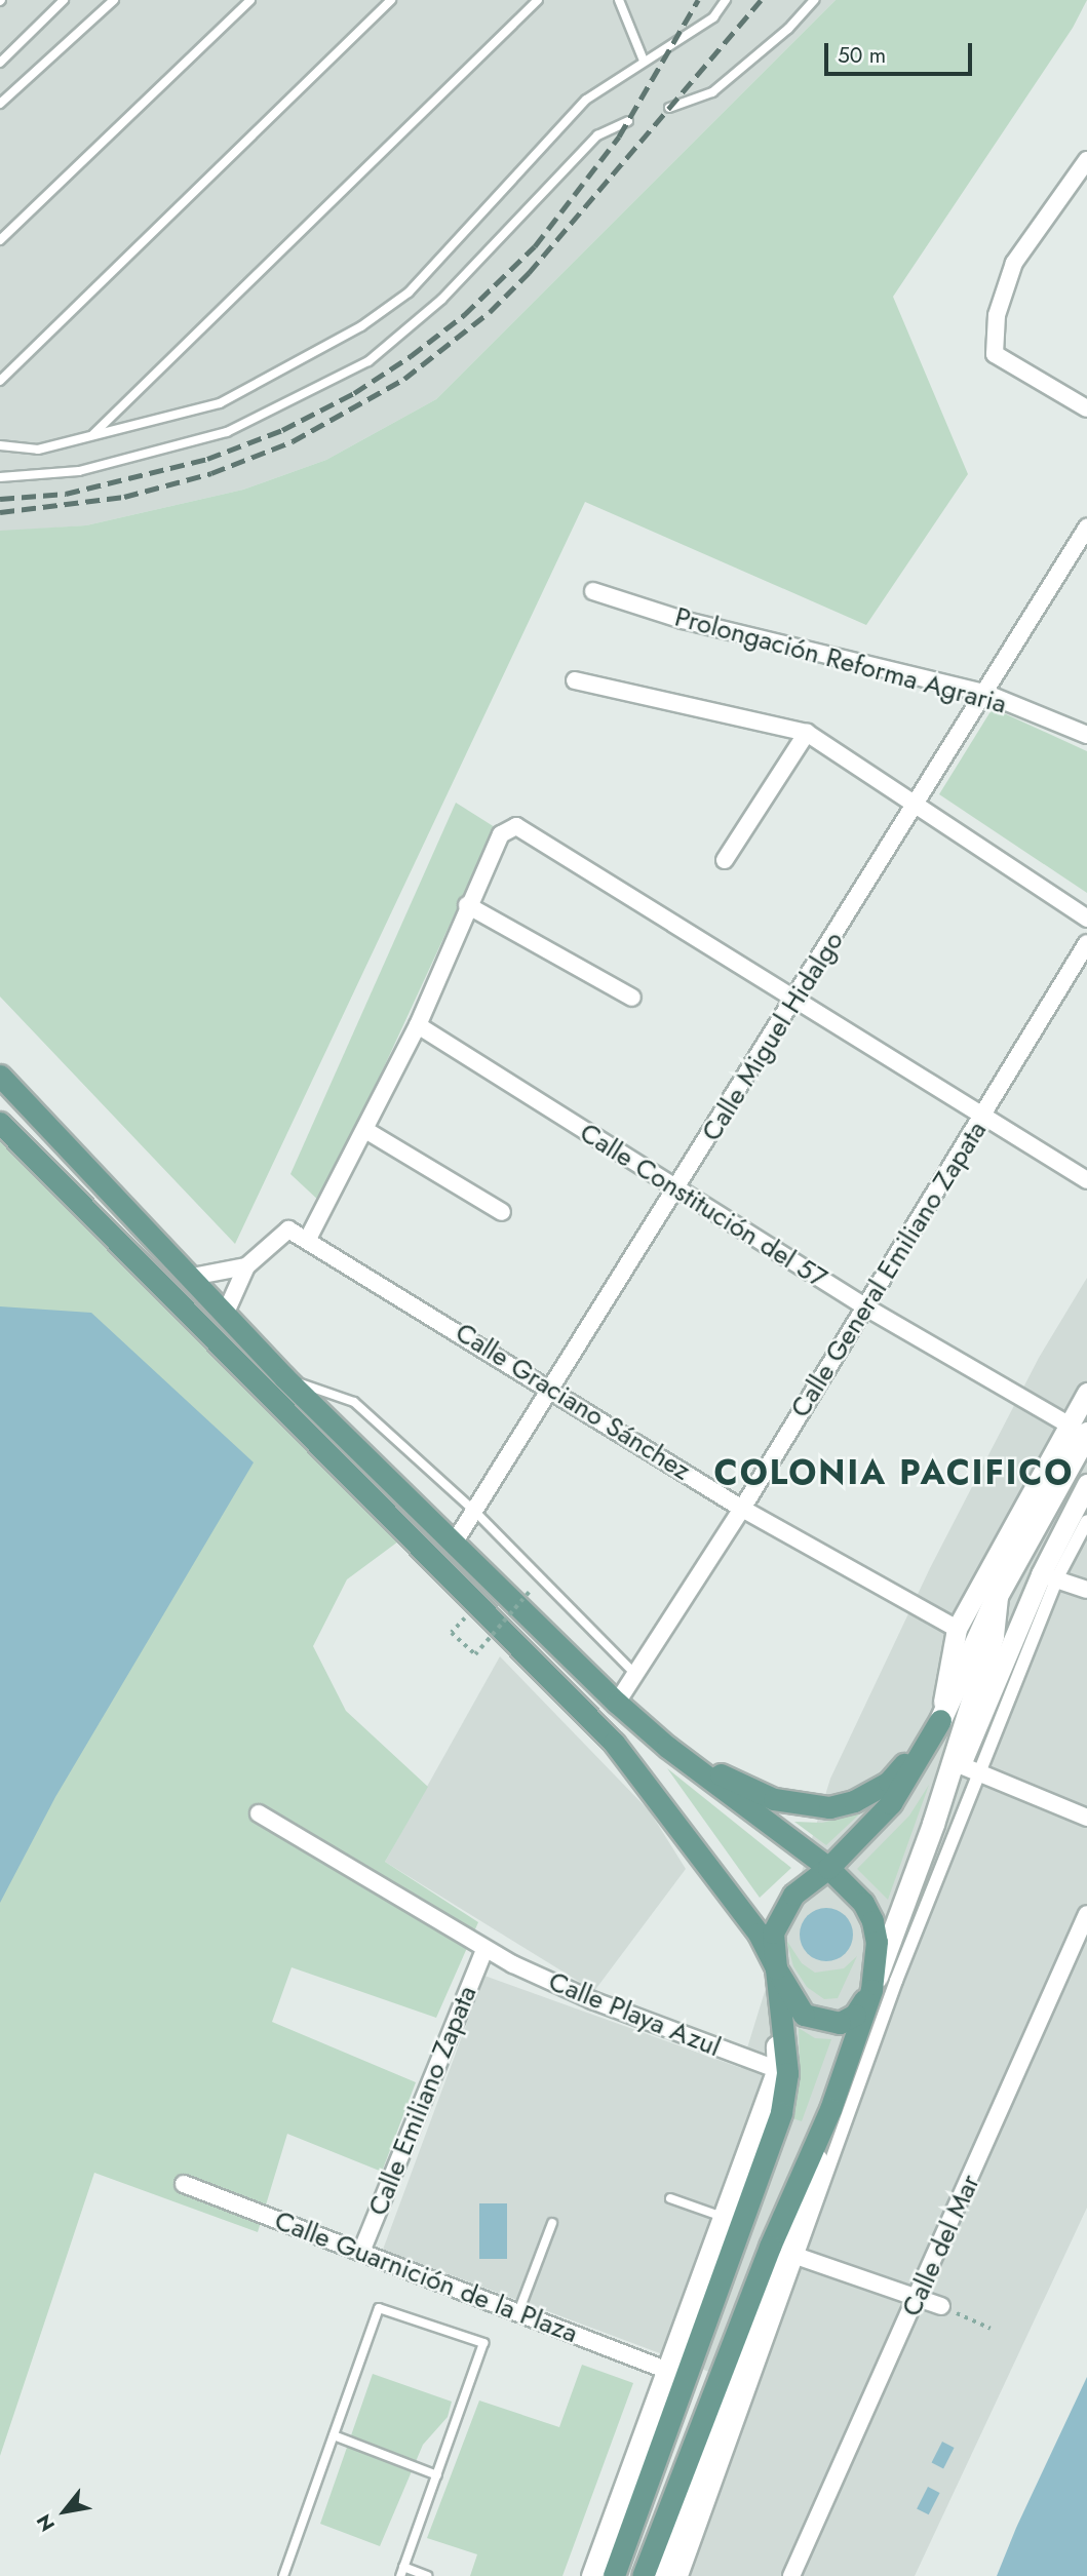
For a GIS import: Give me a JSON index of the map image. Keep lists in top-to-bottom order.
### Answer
{
  "streets": {
    "street": [
      "Prolongación Reforma Agraria",
      "Calle Miguel Hidalgo",
      "Calle Constitución del 57",
      "Calle General Emiliano Zapata",
      "Calle Graciano Sánchez",
      "Calle Playa Azul",
      "Calle Emiliano Zapata",
      "Calle del Mar",
      "Calle Guarnición de la Plaza"
    ]
  },
  "crossings": [
    ["Prolongación Reforma Agraria", "Calle Miguel Hidalgo"],
    ["Calle Miguel Hidalgo", "Calle Constitución del 57"],
    ["Calle Miguel Hidalgo", "Calle Graciano Sánchez"],
    ["Calle Constitución del 57", "Calle General Emiliano Zapata"],
    ["Calle General Emiliano Zapata", "Calle Graciano Sánchez"],
    ["Calle Playa Azul", "Calle Emiliano Zapata"],
    ["Calle Emiliano Zapata", "Calle Guarnición de la Plaza"]
  ],
  "districts": ["COLONIA PACIFICO"],
  "scale_bar": "50 m",
  "north": "bottom left"
}
